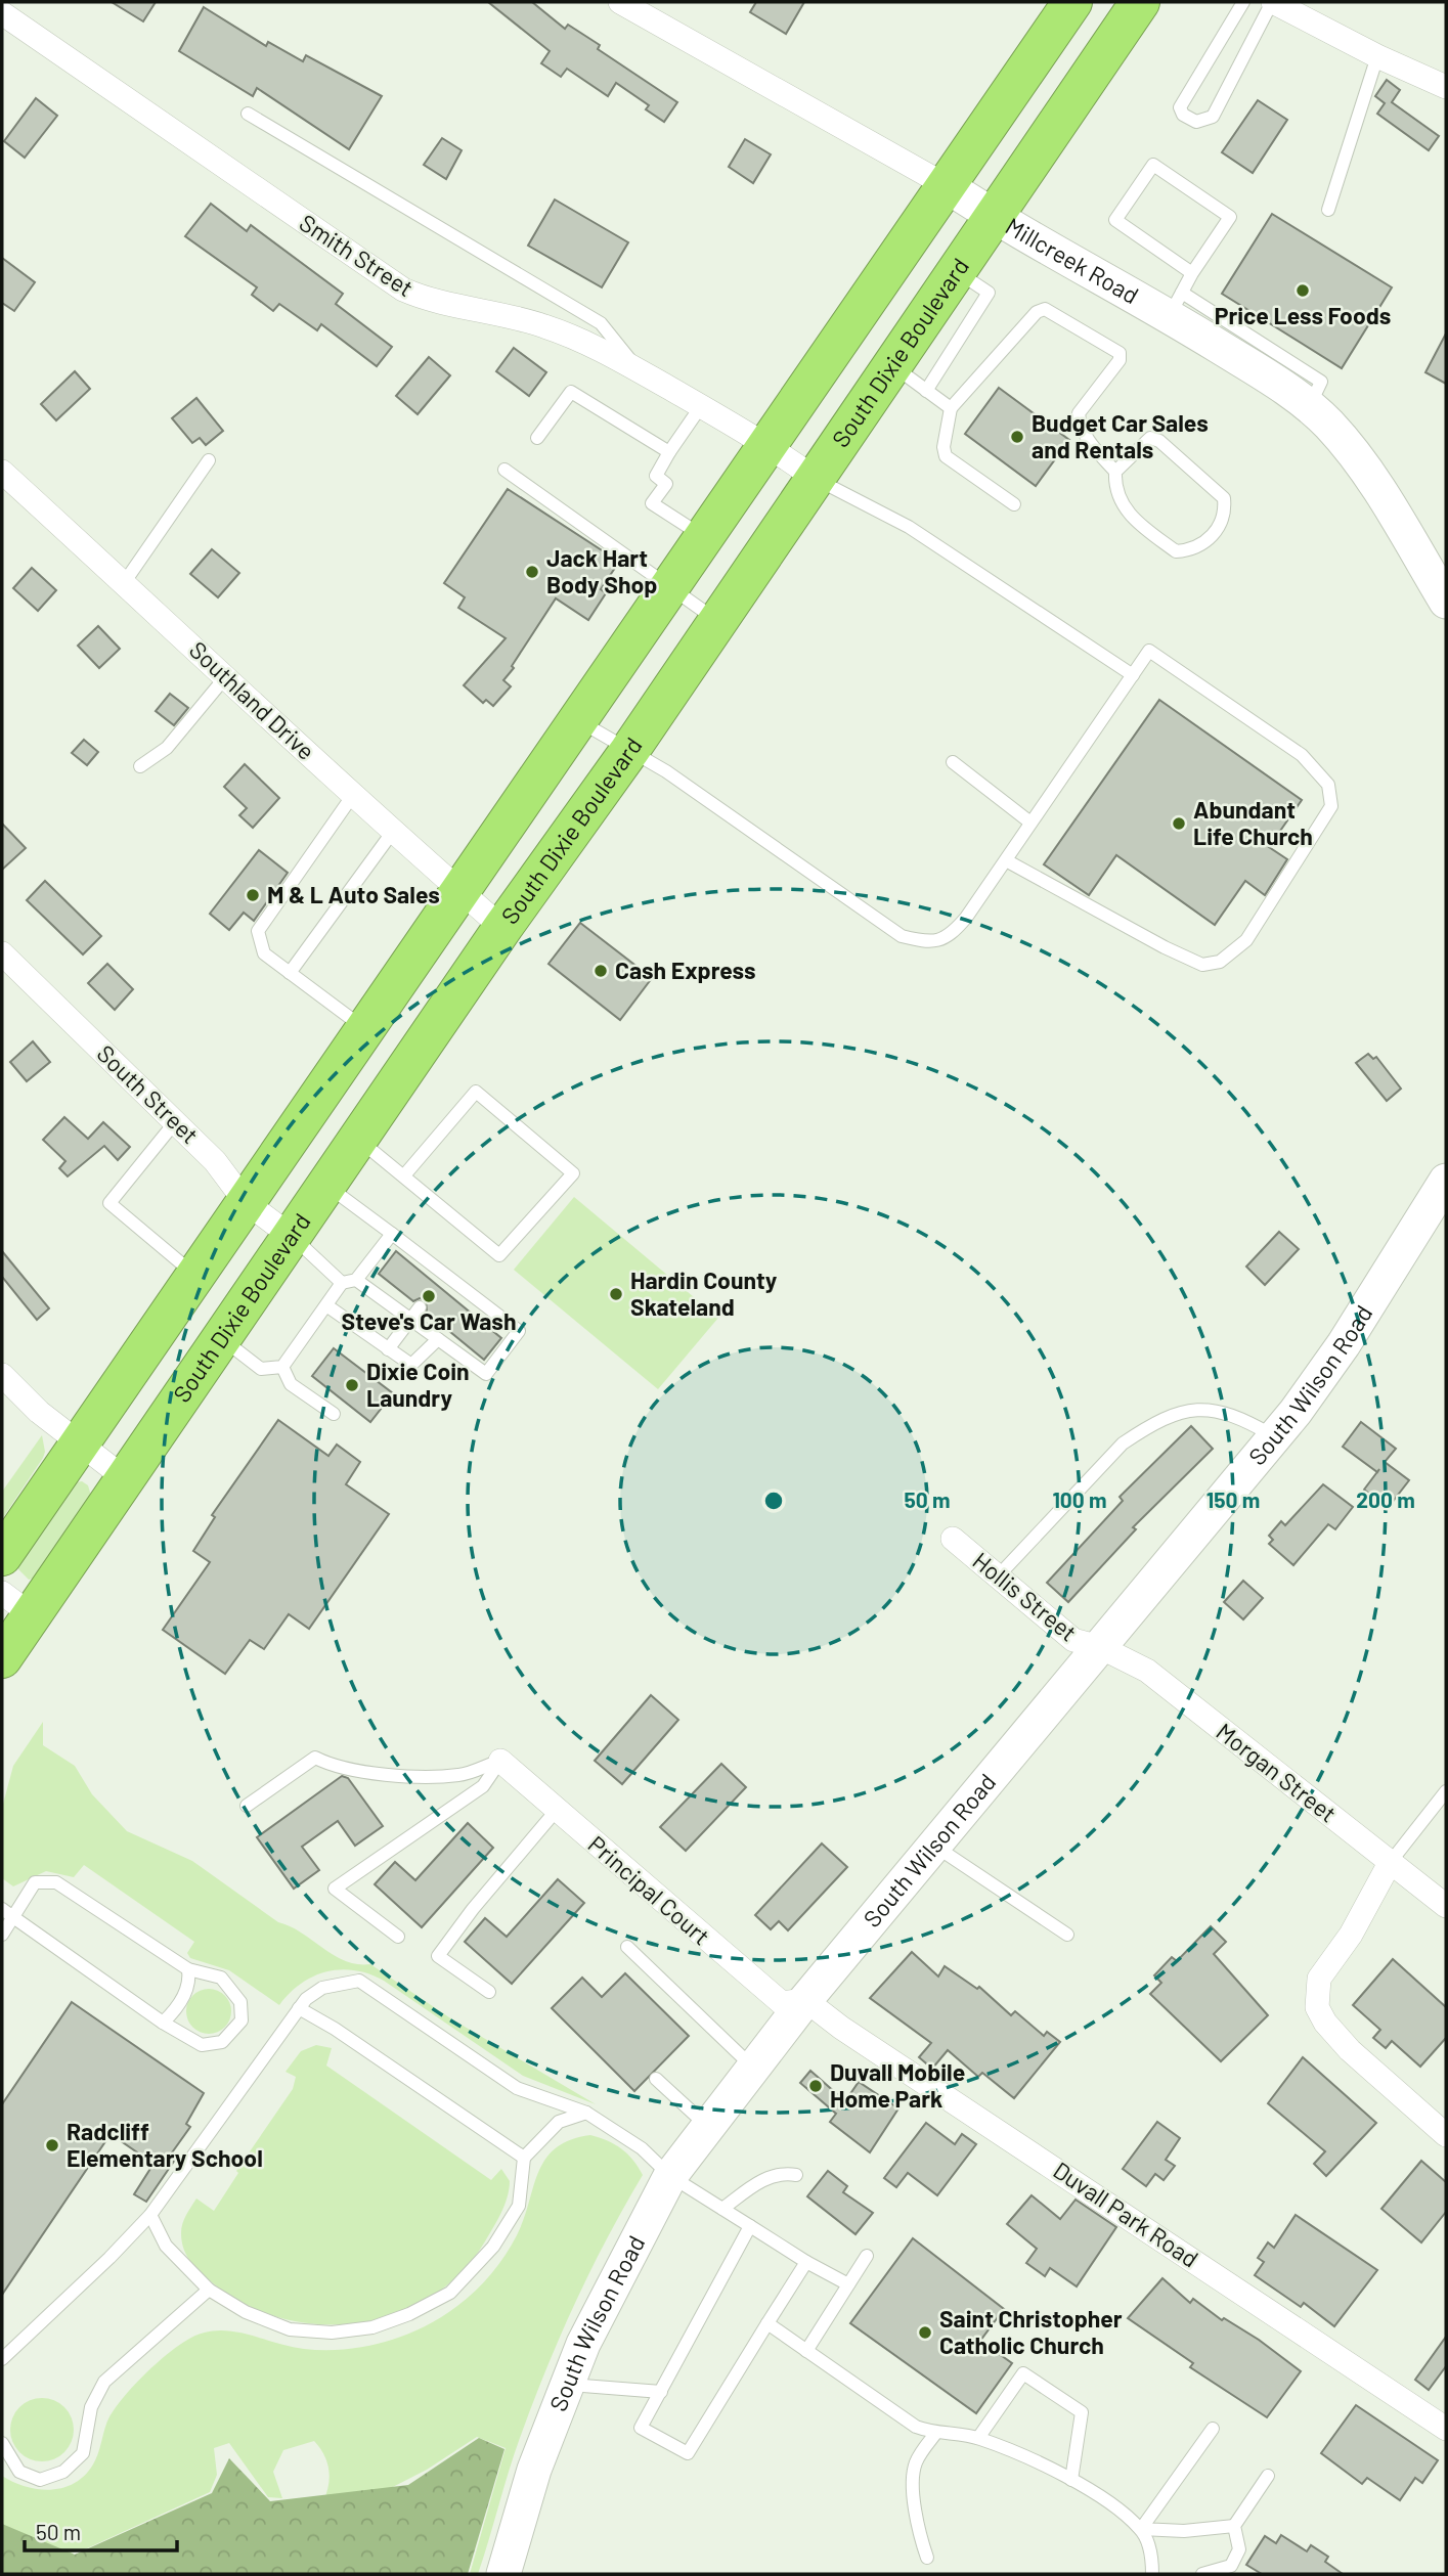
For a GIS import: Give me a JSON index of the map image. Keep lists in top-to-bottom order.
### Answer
{
  "streets": {
    "highway": ["South Dixie Boulevard"],
    "main road": ["Millcreek Road", "South Wilson Road"],
    "street": [
      "Smith Street",
      "Southland Drive",
      "South Street",
      "Hollis Street",
      "Morgan Street",
      "Principal Court",
      "Duvall Park Road"
    ]
  },
  "crossings": [
    ["Smith Street", "South Dixie Boulevard"],
    ["Millcreek Road", "South Dixie Boulevard"],
    ["South Dixie Boulevard", "Southland Drive"],
    ["South Dixie Boulevard", "South Street"],
    ["South Wilson Road", "Hollis Street"],
    ["South Wilson Road", "Morgan Street"],
    ["South Wilson Road", "Principal Court"],
    ["South Wilson Road", "Duvall Park Road"],
    ["Hollis Street", "Morgan Street"],
    ["Principal Court", "Duvall Park Road"]
  ],
  "places": [
    "Price Less Foods",
    "Budget Car Sales and Rentals",
    "Jack Hart Body Shop",
    "Abundant Life Church",
    "M & L Auto Sales",
    "Cash Express",
    "Hardin County Skateland",
    "Steve's Car Wash",
    "Dixie Coin Laundry",
    "Duvall Mobile Home Park",
    "Radcliff Elementary School",
    "Saint Christopher Catholic Church"
  ],
  "scale_bar": "50 m",
  "rings": [
    "50 m",
    "100 m",
    "150 m",
    "200 m"
  ]
}
